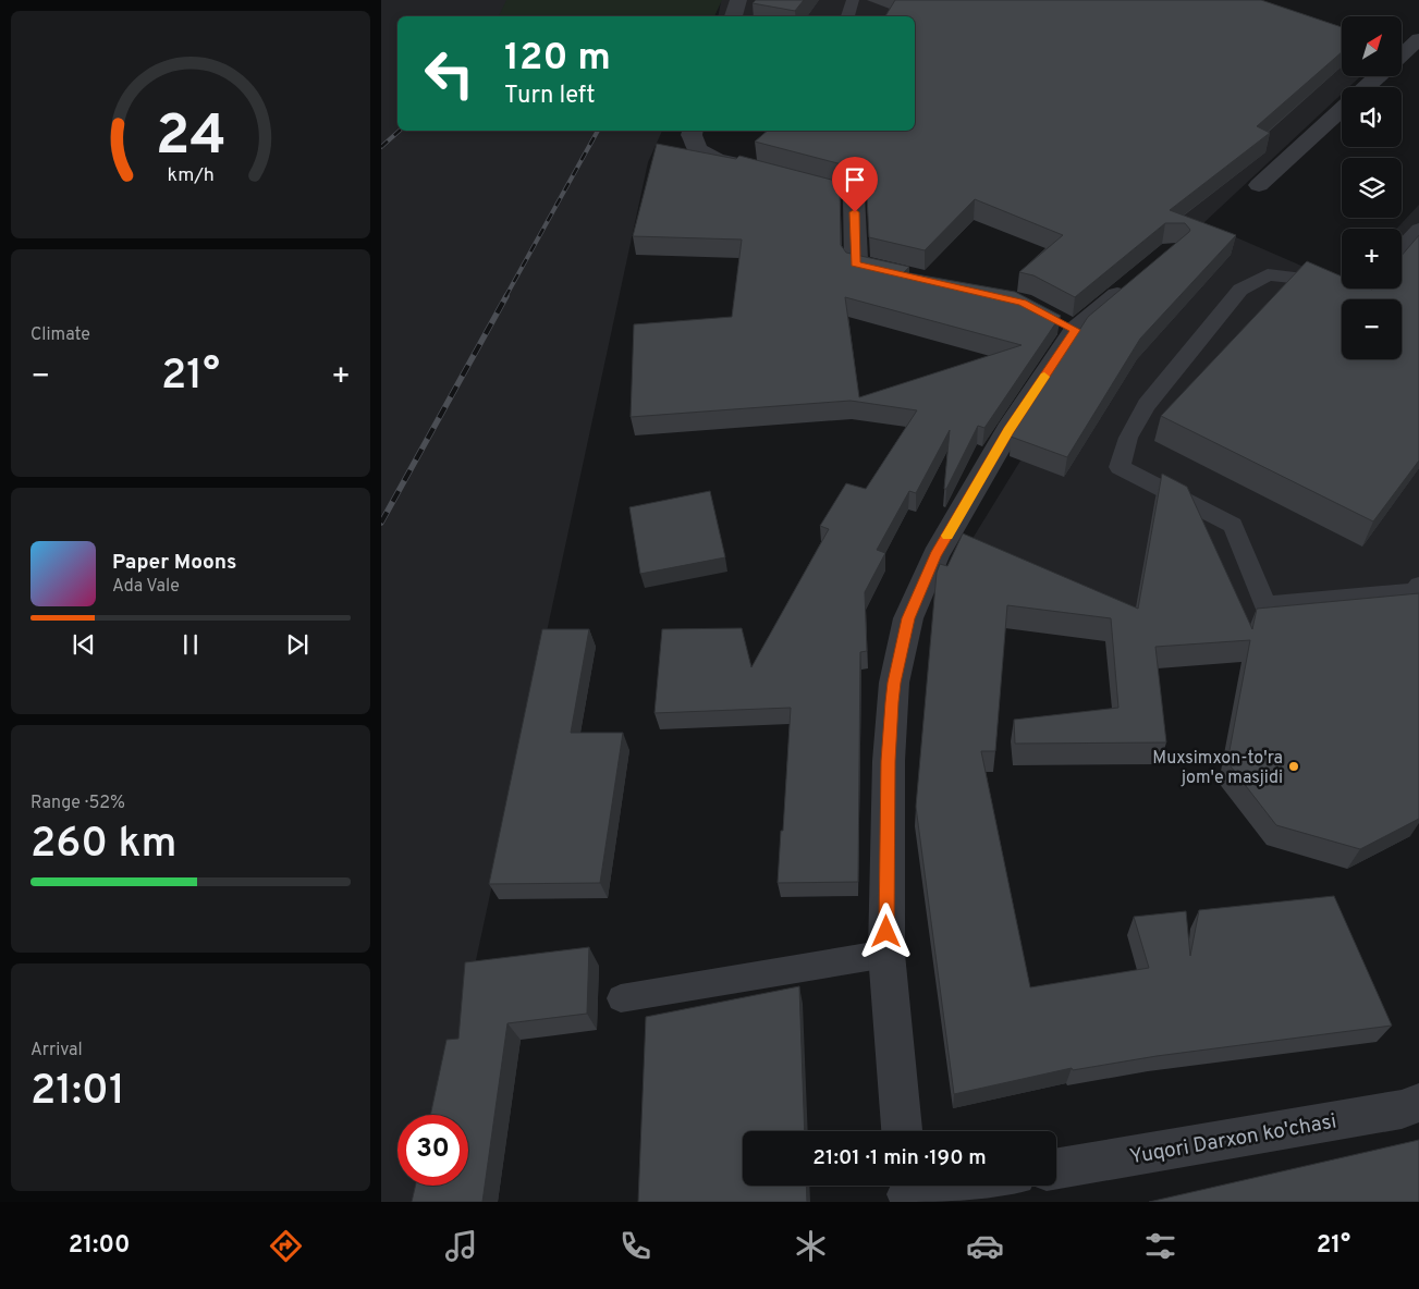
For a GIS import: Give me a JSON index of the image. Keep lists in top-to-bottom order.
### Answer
{
  "streets": {
    "street": ["Yuqori Darxon ko'chasi"]
  },
  "places": ["Muxsimxon-to'ra jom'e masjidi"],
  "north": "top right",
  "page": {
    "map_buttons": ["+", "−"],
    "turn": ["120 m", "Turn left"],
    "tile": [
      "Climate",
      ["Range · 52%", "260 km"],
      ["Arrival", "21:01"]
    ],
    "heat": ["−", "21°", "+"],
    "song": ["Paper Moons", "Ada Vale"],
    "limit": "30",
    "trip": "21:01 · 1 min · 190 m",
    "tabs": ["21:00", "21°"],
    "gauge": ["24", "km/h"]
  }
}
